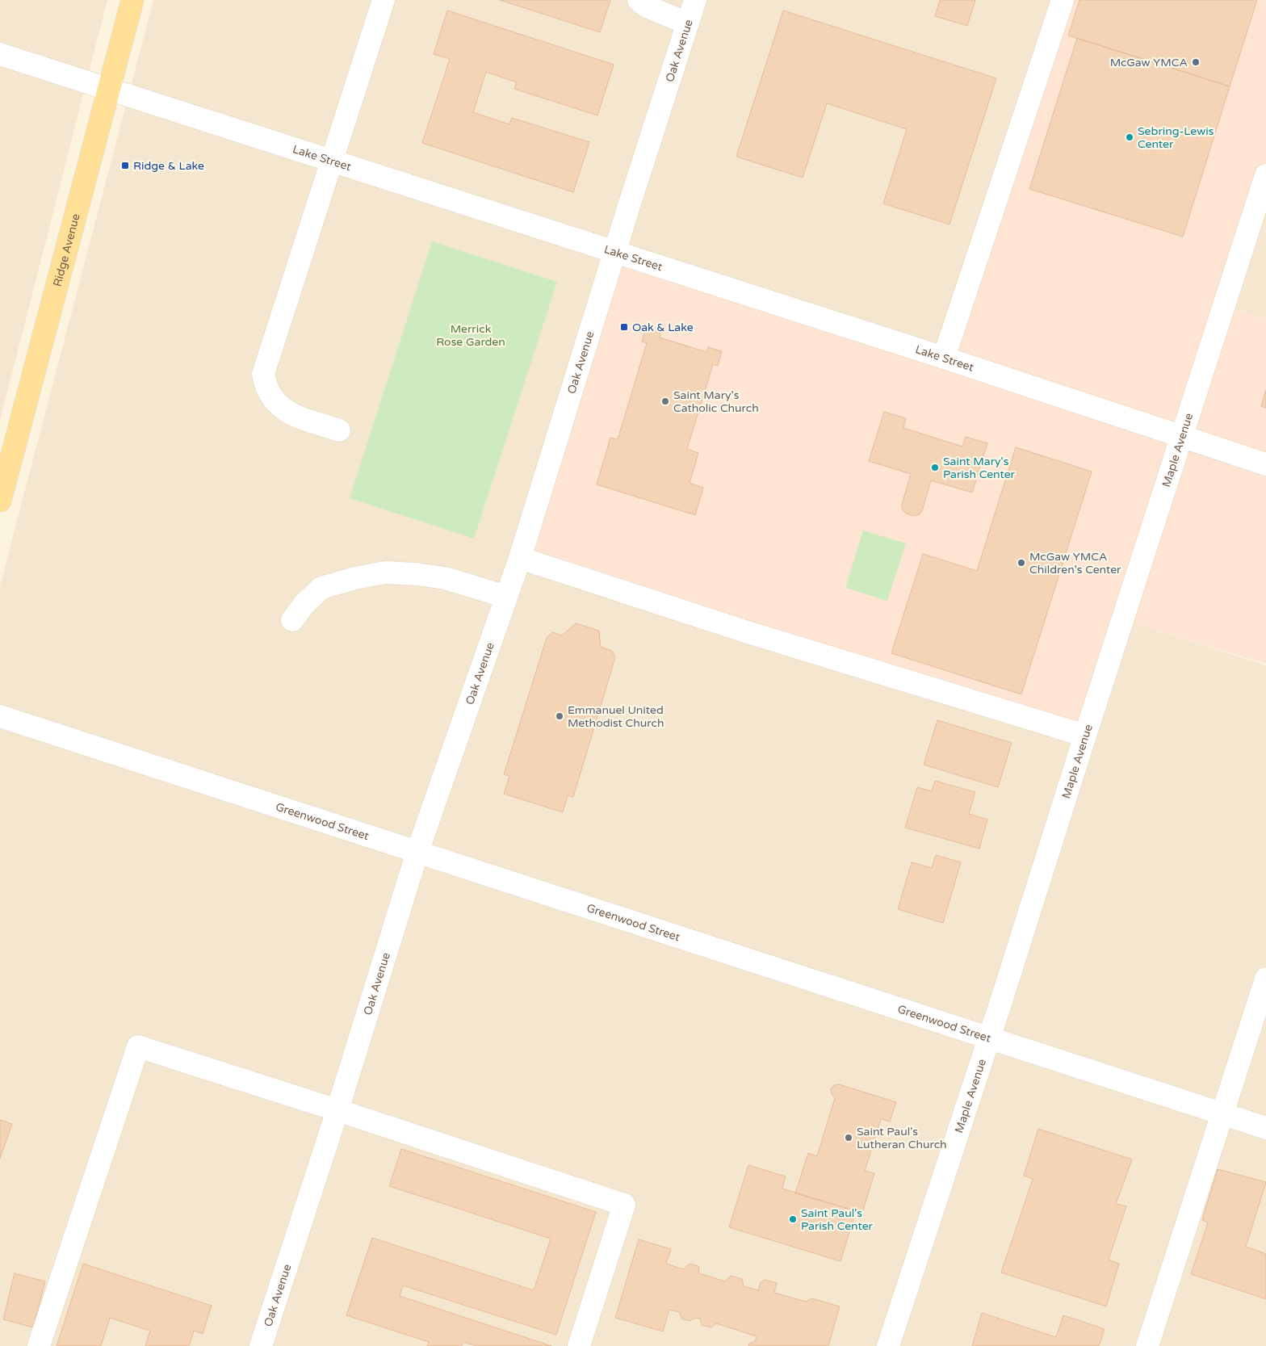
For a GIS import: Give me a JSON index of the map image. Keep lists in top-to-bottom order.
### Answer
{
  "streets": {
    "main road": ["Ridge Avenue"],
    "street": [
      "Oak Avenue",
      "Lake Street",
      "Maple Avenue",
      "Greenwood Street"
    ]
  },
  "crossings": [
    ["Oak Avenue", "Lake Street"],
    ["Oak Avenue", "Greenwood Street"],
    ["Lake Street", "Ridge Avenue"],
    ["Lake Street", "Maple Avenue"],
    ["Maple Avenue", "Greenwood Street"]
  ],
  "parks": ["Merrick Rose Garden"],
  "places": {
    "other": [
      "McGaw YMCA",
      "Sebring-Lewis Center",
      "Saint Mary's Catholic Church",
      "Saint Mary's Parish Center",
      "McGaw YMCA Children's Center",
      "Emmanuel United Methodist Church",
      "Saint Paul's Lutheran Church",
      "Saint Paul's Parish Center"
    ],
    "transit": ["Ridge & Lake", "Oak & Lake"]
  }
}
